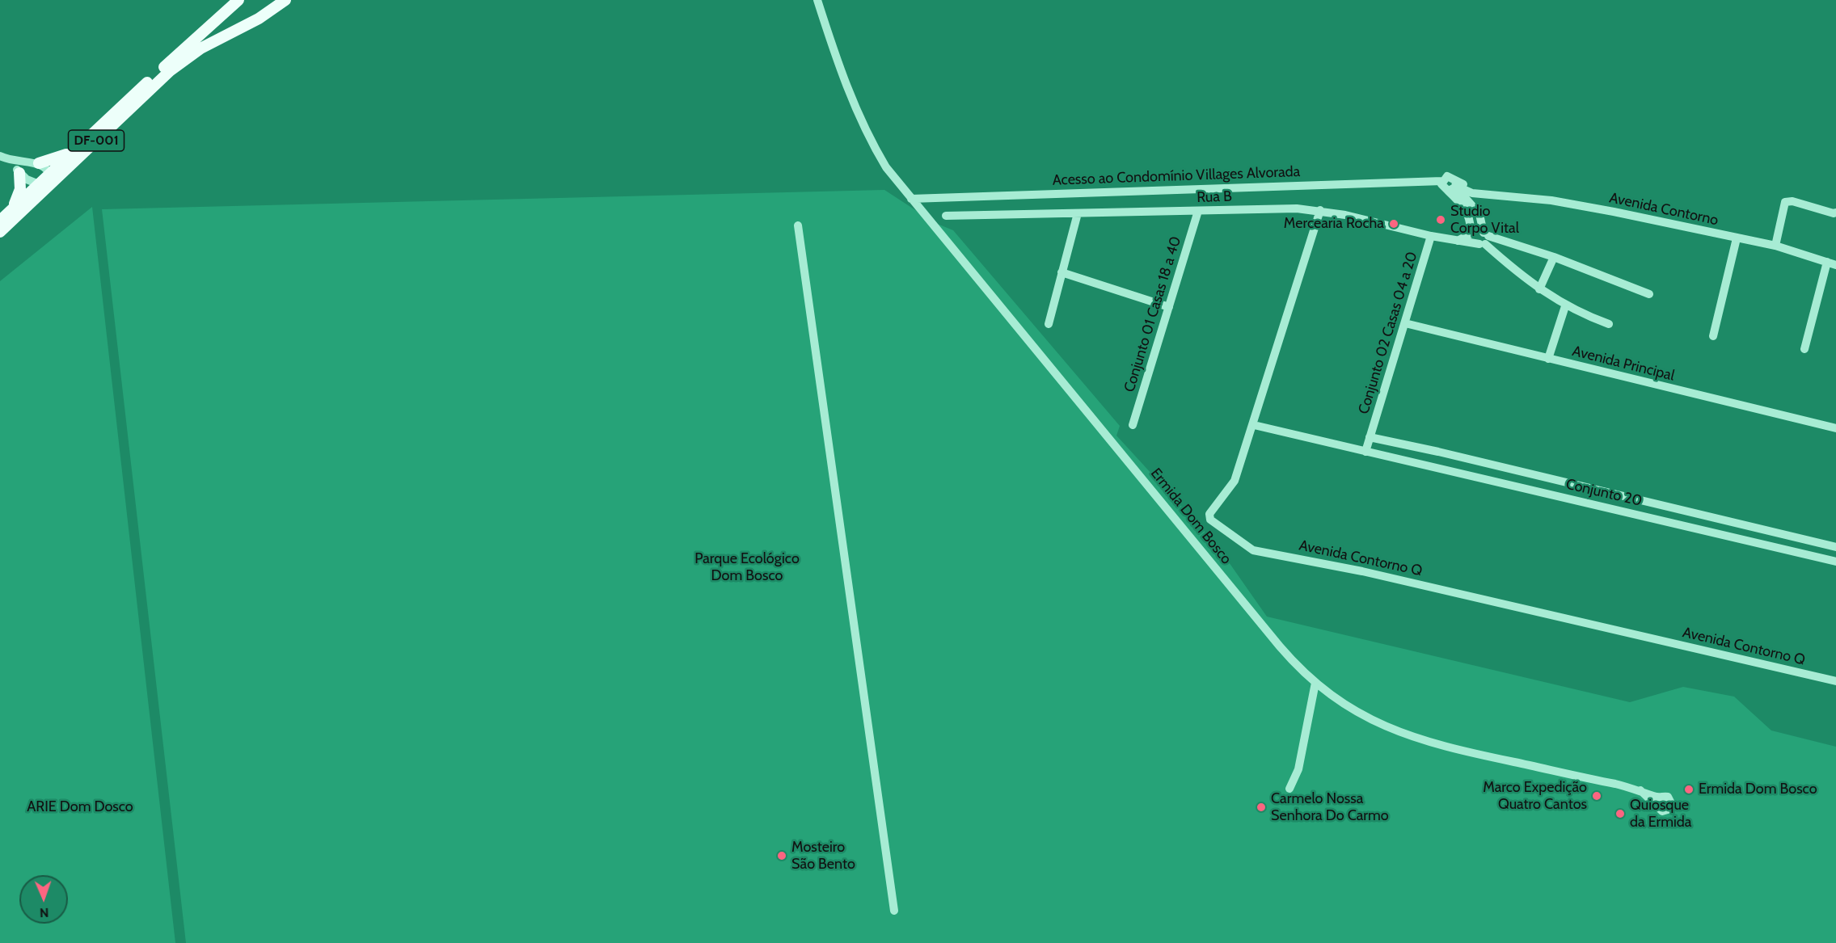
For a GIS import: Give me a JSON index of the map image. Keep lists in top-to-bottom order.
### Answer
{
  "streets": {
    "main road": ["DF-001"],
    "street": [
      "Acesso ao Condomínio Villages Alvorada",
      "Rua B",
      "Avenida Contorno",
      "Conjunto 01 Casas 18 a 40",
      "Conjunto 02 Casas 04 a 20",
      "Avenida Principal",
      "Conjunto 20",
      "Ermida Dom Bosco",
      "Avenida Contorno Q"
    ]
  },
  "crossings": [
    ["Acesso ao Condomínio Villages Alvorada", "Avenida Contorno"],
    ["Acesso ao Condomínio Villages Alvorada", "Ermida Dom Bosco"],
    ["Rua B", "Conjunto 01 Casas 18 a 40"],
    ["Rua B", "Conjunto 02 Casas 04 a 20"],
    ["Rua B", "Avenida Contorno Q"],
    ["Conjunto 02 Casas 04 a 20", "Avenida Principal"],
    ["Conjunto 02 Casas 04 a 20", "Conjunto 20"],
    ["Conjunto 20", "Avenida Contorno Q"]
  ],
  "parks": ["Parque Ecológico Dom Bosco", "ARIE Dom Dosco"],
  "places": [
    "Studio Corpo Vital",
    "Mercearia Rocha",
    "Ermida Dom Bosco",
    "Marco Expedição Quatro Cantos",
    "Carmelo Nossa Senhora Do Carmo",
    "Quiosque da Ermida",
    "Mosteiro São Bento"
  ],
  "north": "bottom"
}
